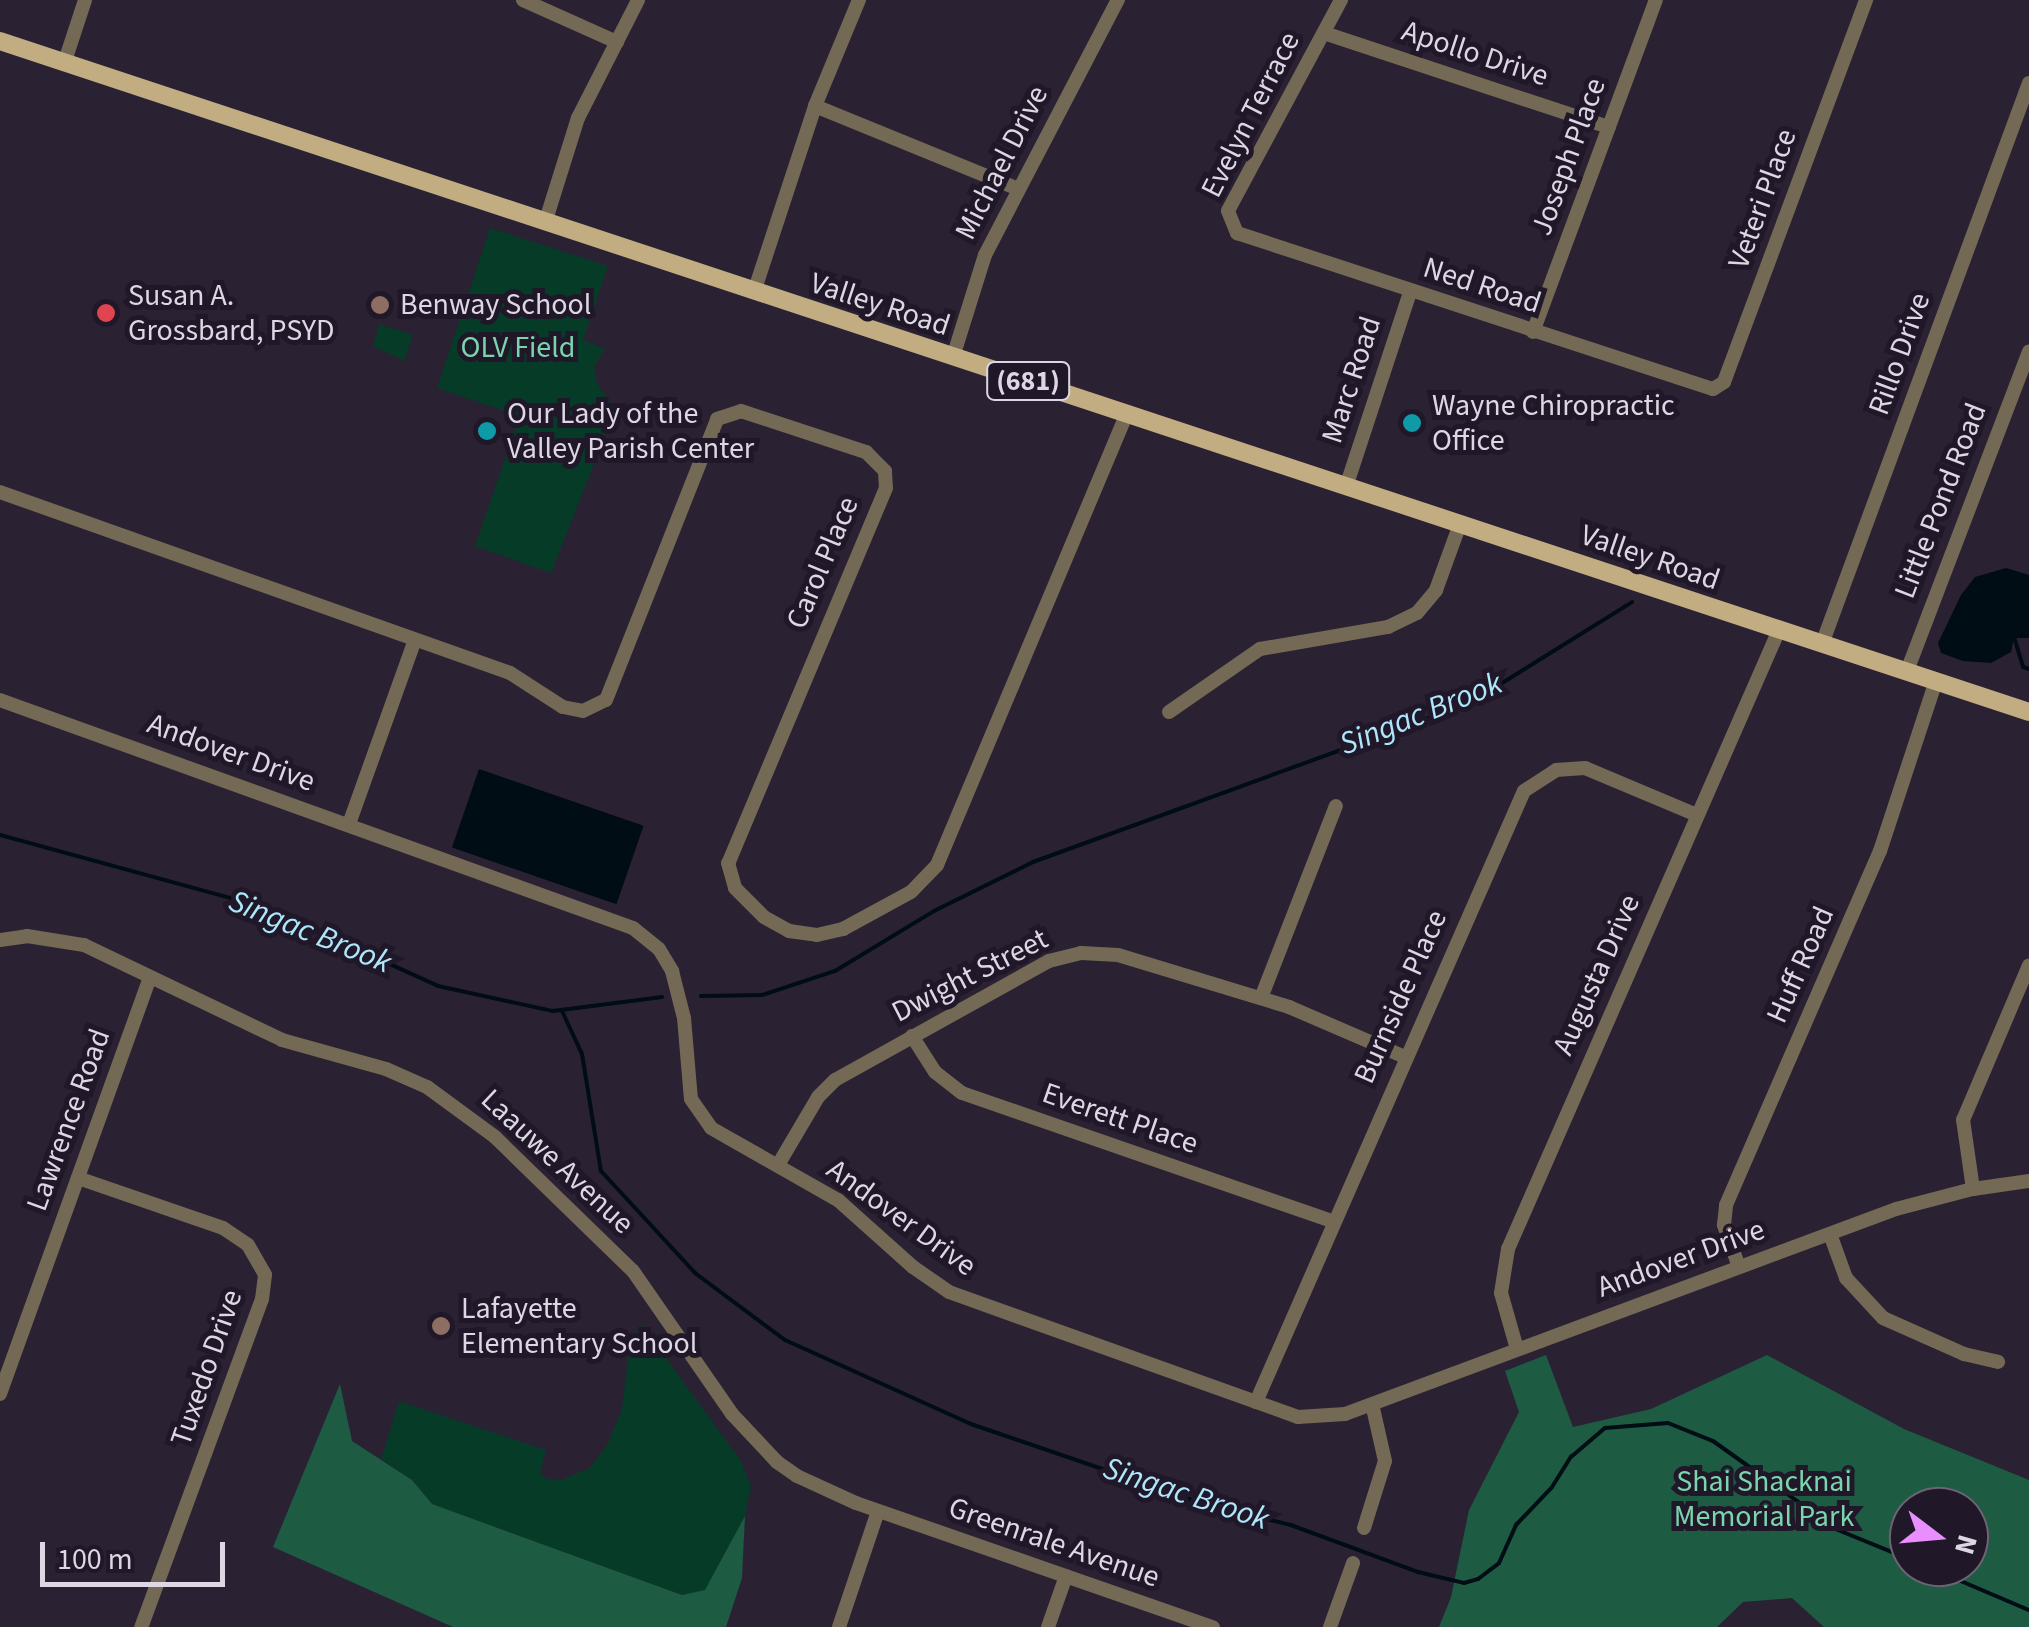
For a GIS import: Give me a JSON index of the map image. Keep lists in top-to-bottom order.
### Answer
{
  "streets": {
    "main road": ["Valley Road", "(681)"],
    "street": [
      "Apollo Drive",
      "Evelyn Terrace",
      "Joseph Place",
      "Michael Drive",
      "Veteri Place",
      "Ned Road",
      "Rillo Drive",
      "Marc Road",
      "Little Pond Road",
      "Carol Place",
      "Andover Drive",
      "Huff Road",
      "Augusta Drive",
      "Dwight Street",
      "Burnside Place",
      "Everett Place",
      "Lawrence Road",
      "Laauwe Avenue",
      "Tuxedo Drive",
      "Greenrale Avenue"
    ]
  },
  "crossings": [
    ["Apollo Drive", "Evelyn Terrace"],
    ["Apollo Drive", "Joseph Place"],
    ["Evelyn Terrace", "Ned Road"],
    ["Joseph Place", "Ned Road"],
    ["Michael Drive", "Valley Road"],
    ["Veteri Place", "Ned Road"],
    ["Ned Road", "Marc Road"],
    ["Valley Road", "Rillo Drive"],
    ["Valley Road", "Marc Road"],
    ["Valley Road", "Little Pond Road"],
    ["Valley Road", "Carol Place"],
    ["Valley Road", "Huff Road"],
    ["Valley Road", "Augusta Drive"],
    ["Andover Drive", "Huff Road"],
    ["Andover Drive", "Augusta Drive"],
    ["Andover Drive", "Dwight Street"],
    ["Andover Drive", "Burnside Place"],
    ["Augusta Drive", "Burnside Place"],
    ["Dwight Street", "Burnside Place"],
    ["Dwight Street", "Everett Place"],
    ["Burnside Place", "Everett Place"],
    ["Lawrence Road", "Laauwe Avenue"],
    ["Lawrence Road", "Tuxedo Drive"],
    ["Laauwe Avenue", "Greenrale Avenue"]
  ],
  "water": ["Singac Brook"],
  "parks": ["OLV Field", "Shai Shacknai Memorial Park"],
  "places": [
    "Benway School",
    "Susan A. Grossbard, PSYD",
    "Wayne Chiropractic Office",
    "Our Lady of the Valley Parish Center",
    "Lafayette Elementary School"
  ],
  "scale_bar": "100 m",
  "north": "right"
}
